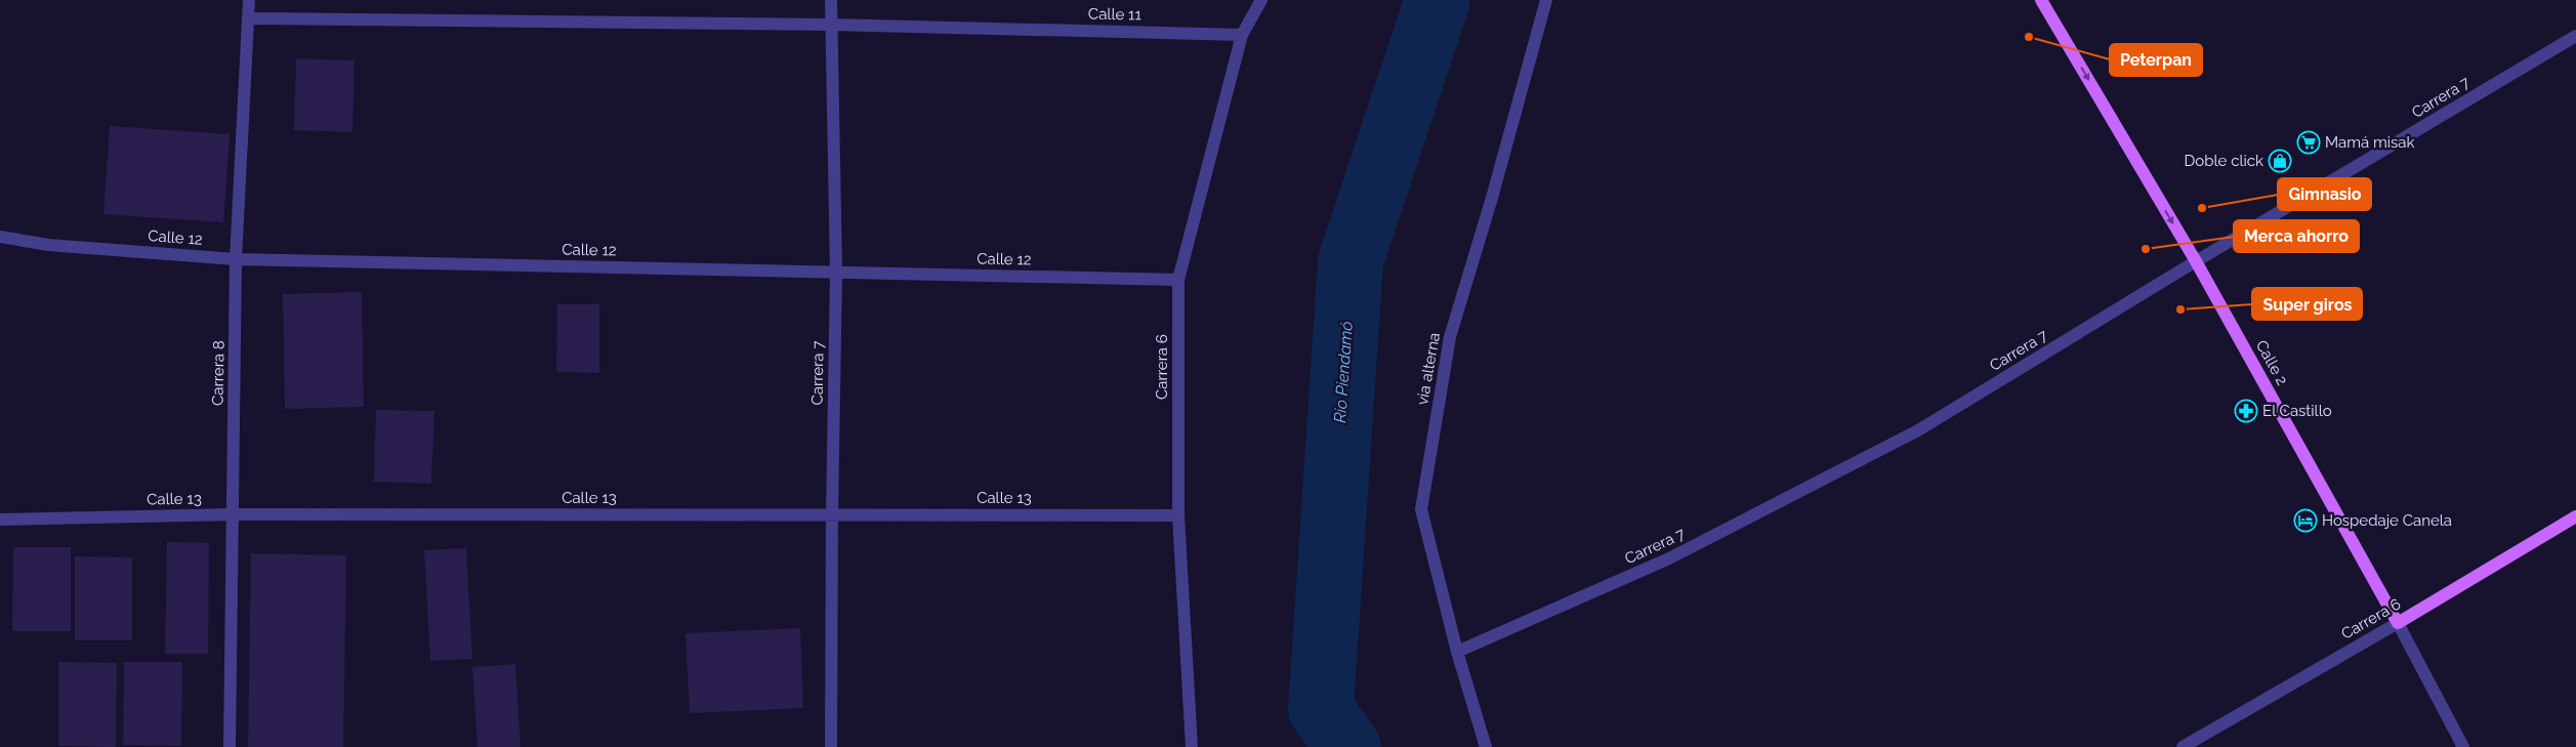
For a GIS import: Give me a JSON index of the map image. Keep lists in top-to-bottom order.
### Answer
{
  "streets": {
    "main road": ["Calle 2", "Carrera 6"],
    "street": [
      "Calle 11",
      "Carrera 7",
      "Calle 12",
      "via alterna",
      "Carrera 8",
      "Calle 13"
    ]
  },
  "crossings": [
    ["Calle 11", "Carrera 7"],
    ["Calle 11", "Carrera 6"],
    ["Calle 11", "Carrera 8"],
    ["Carrera 7", "Calle 12"],
    ["Carrera 7", "Calle 2"],
    ["Carrera 7", "via alterna"],
    ["Carrera 7", "Calle 13"],
    ["Calle 12", "Carrera 6"],
    ["Calle 12", "Carrera 8"],
    ["Calle 2", "Carrera 6"],
    ["Carrera 6", "Calle 13"],
    ["Carrera 8", "Calle 13"]
  ],
  "one_way": ["Calle 2"],
  "water": ["Río Piendamó"],
  "places": {
    "other": [
      "Peterpan",
      "Gimnasio",
      "Merca ahorro",
      "Super giros"
    ],
    "supermarket": ["Mamá misak"],
    "shop": ["Doble click"],
    "pharmacy": ["El Castillo"],
    "hotel": ["Hospedaje Canela"]
  }
}
